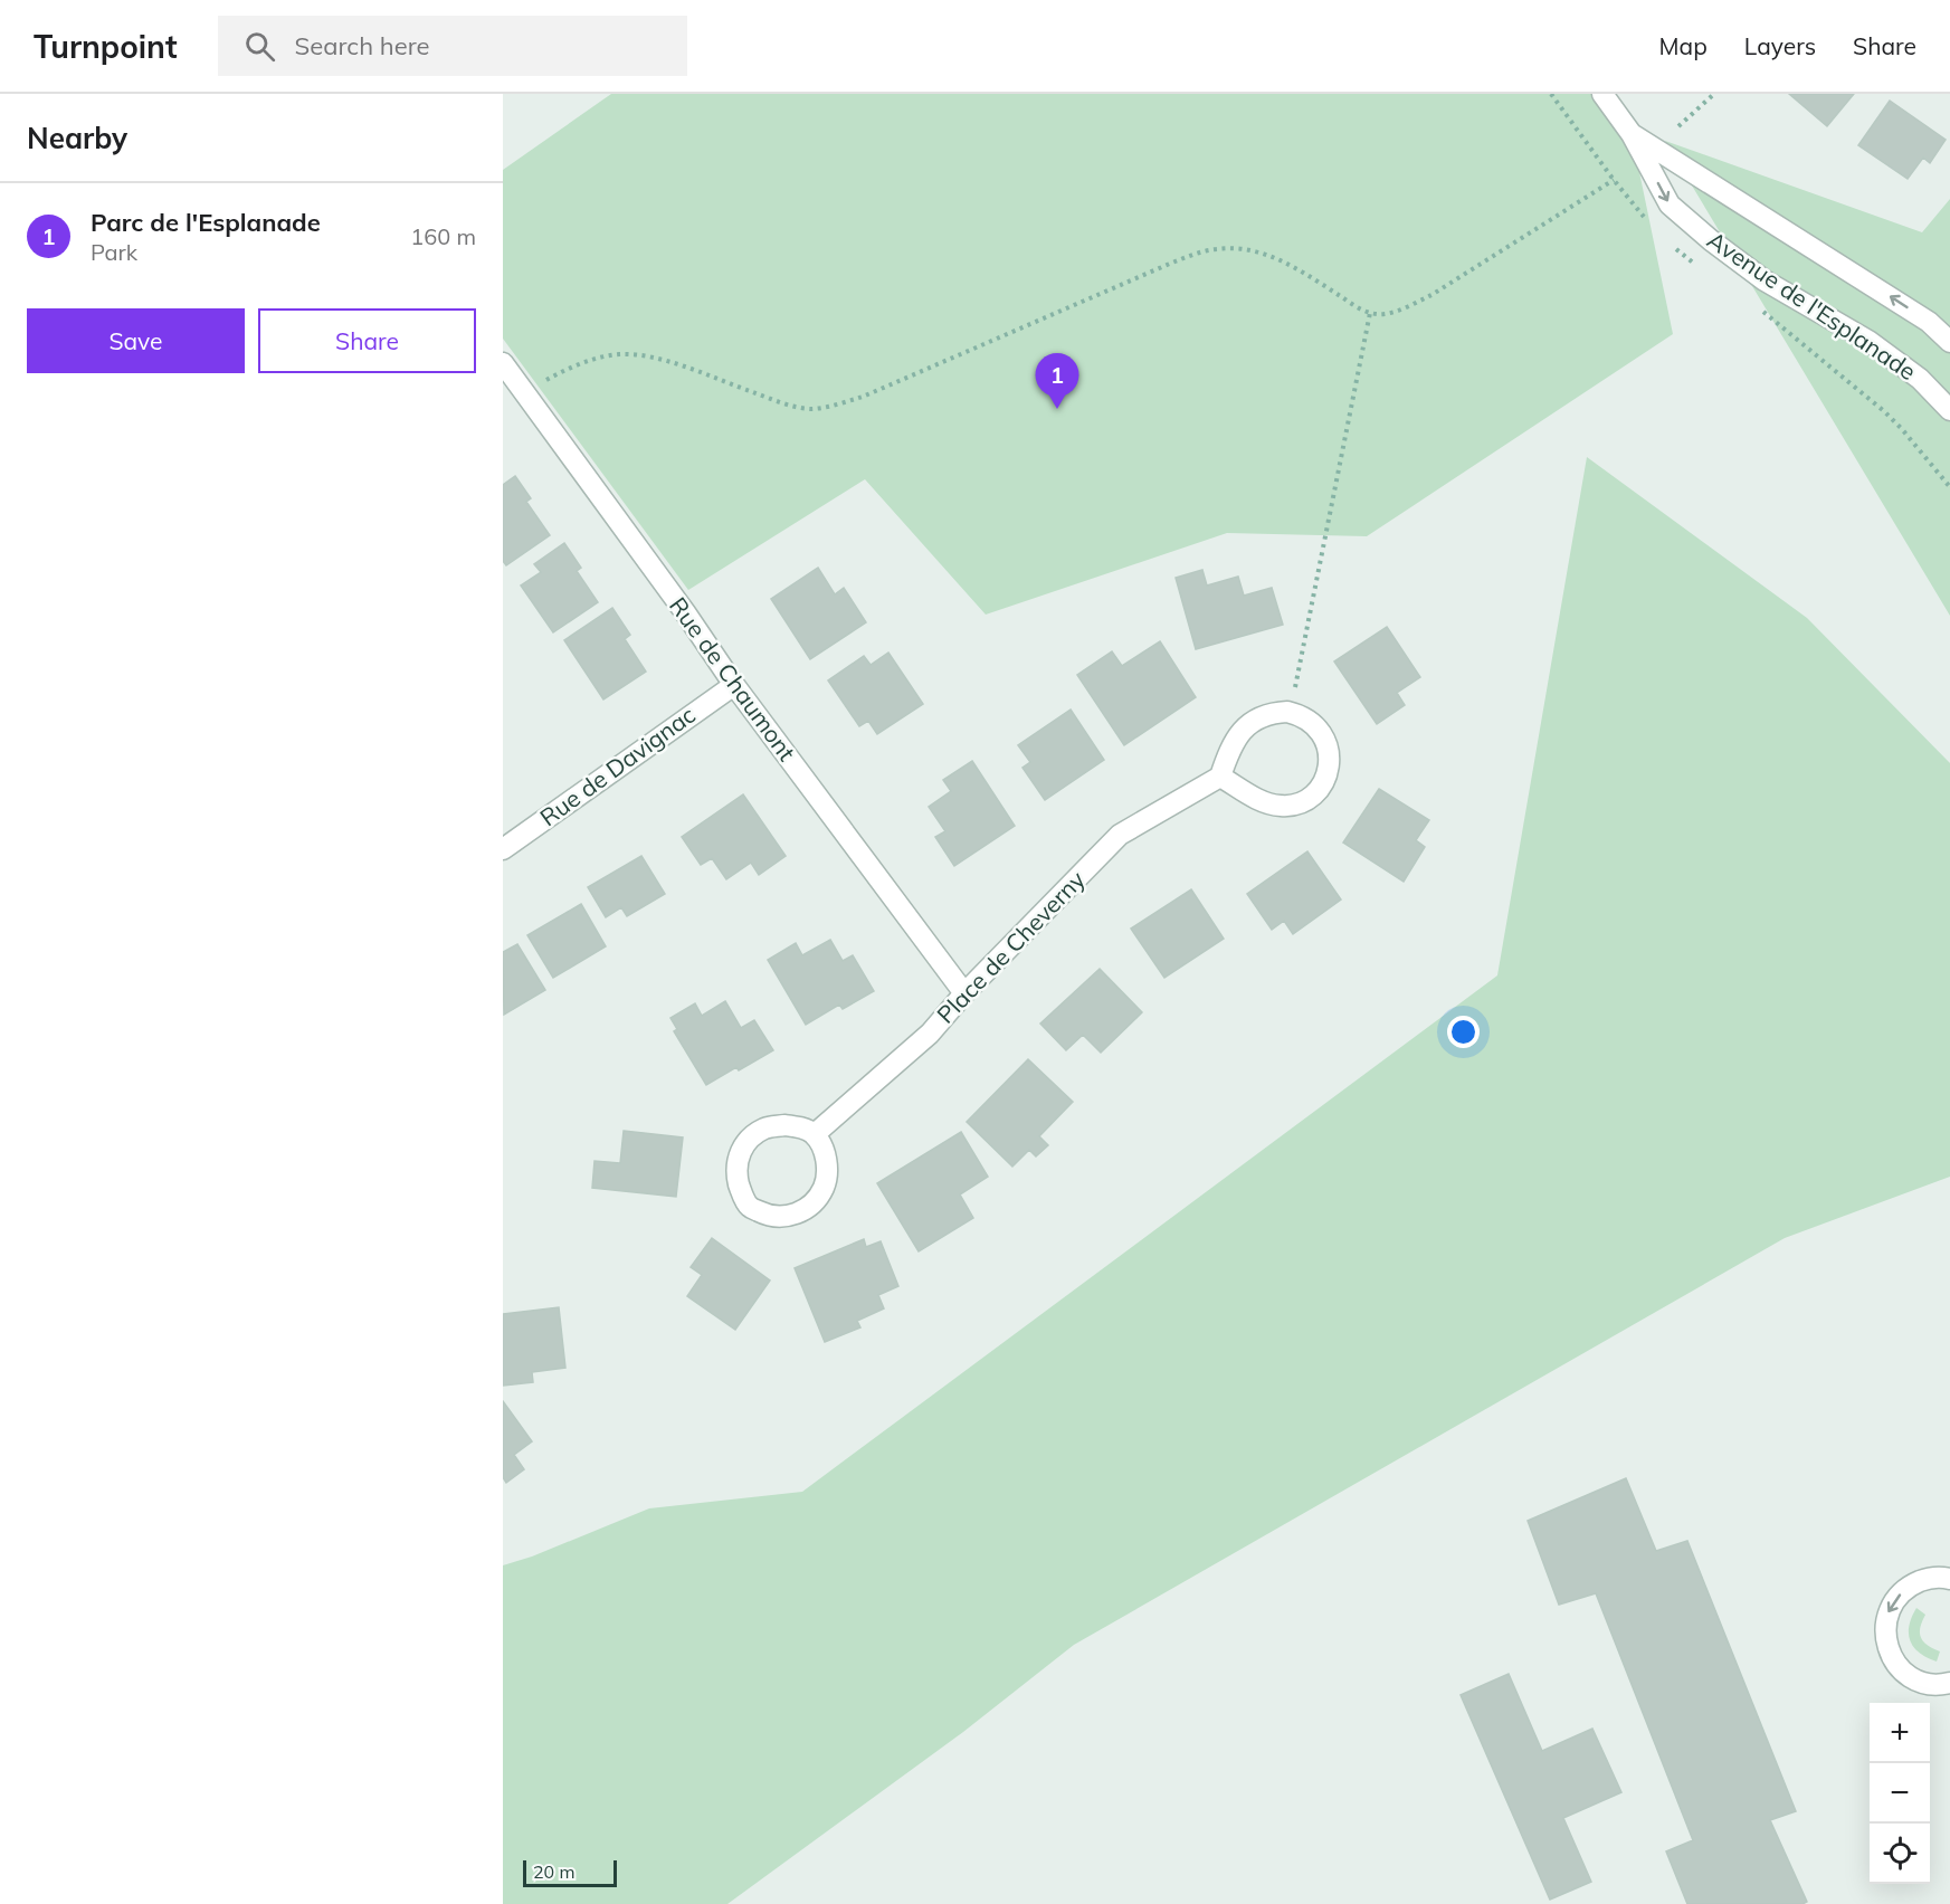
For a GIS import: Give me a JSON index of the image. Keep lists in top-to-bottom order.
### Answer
{
  "streets": {
    "street": [
      "Avenue de l'Esplanade",
      "Rue de Chaumont",
      "Rue de Davignac",
      "Place de Cheverny"
    ]
  },
  "crossings": [
    ["Rue de Chaumont", "Rue de Davignac"],
    ["Rue de Chaumont", "Place de Cheverny"]
  ],
  "scale_bar": "20 m",
  "page": {
    "header": "Turnpoint",
    "search": "Search here",
    "nav": ["Map", "Layers", "Share"],
    "heading": "Nearby",
    "list": [
      {
        "mark": "1",
        "name": "Parc de l'Esplanade",
        "note": "Park",
        "value": "160 m"
      }
    ],
    "buttons": ["Save", "Share"],
    "pins": "1",
    "map_buttons": ["+", "−"],
    "scale": "20 m"
  }
}
